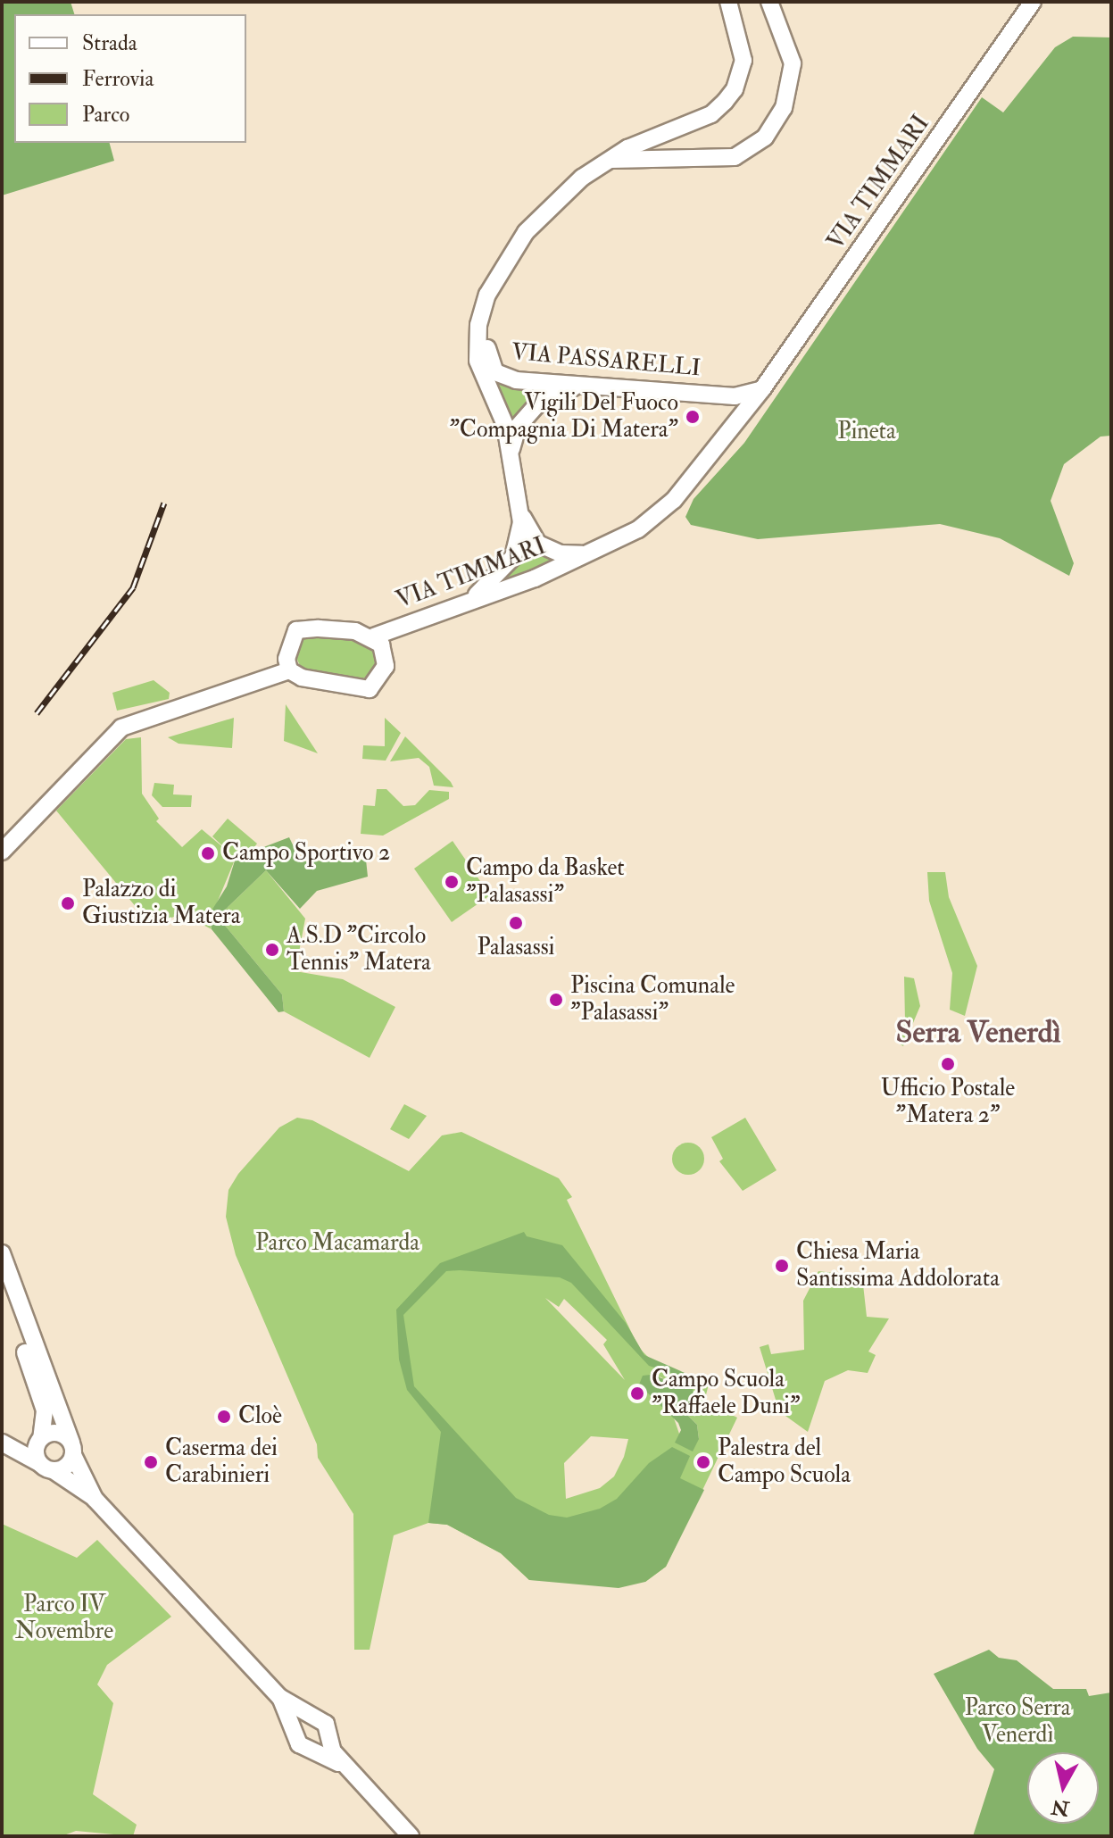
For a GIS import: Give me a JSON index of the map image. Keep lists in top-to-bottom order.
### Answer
{
  "streets": {
    "main road": ["VIA TIMMARI", "VIA PASSARELLI"]
  },
  "crossings": [
    ["VIA TIMMARI", "VIA PASSARELLI"]
  ],
  "districts": ["Serra Venerdì"],
  "parks": [
    "Pineta",
    "Parco Macamarda",
    "Parco IV Novembre",
    "Parco Serra Venerdì"
  ],
  "places": [
    "Vigili Del Fuoco \"Compagnia Di Matera\"",
    "Campo Sportivo 2",
    "Campo da Basket \"Palasassi\"",
    "Palazzo di Giustizia Matera",
    "Palasassi",
    "A.S.D \"Circolo Tennis\" Matera",
    "Piscina Comunale \"Palasassi\"",
    "Ufficio Postale \"Matera 2\"",
    "Chiesa Maria Santissima Addolorata",
    "Campo Scuola \"Raffaele Duni\"",
    "Cloè",
    "Caserma dei Carabinieri",
    "Palestra del Campo Scuola"
  ],
  "legend": ["Strada", "Ferrovia", "Parco"],
  "north": "bottom"
}
